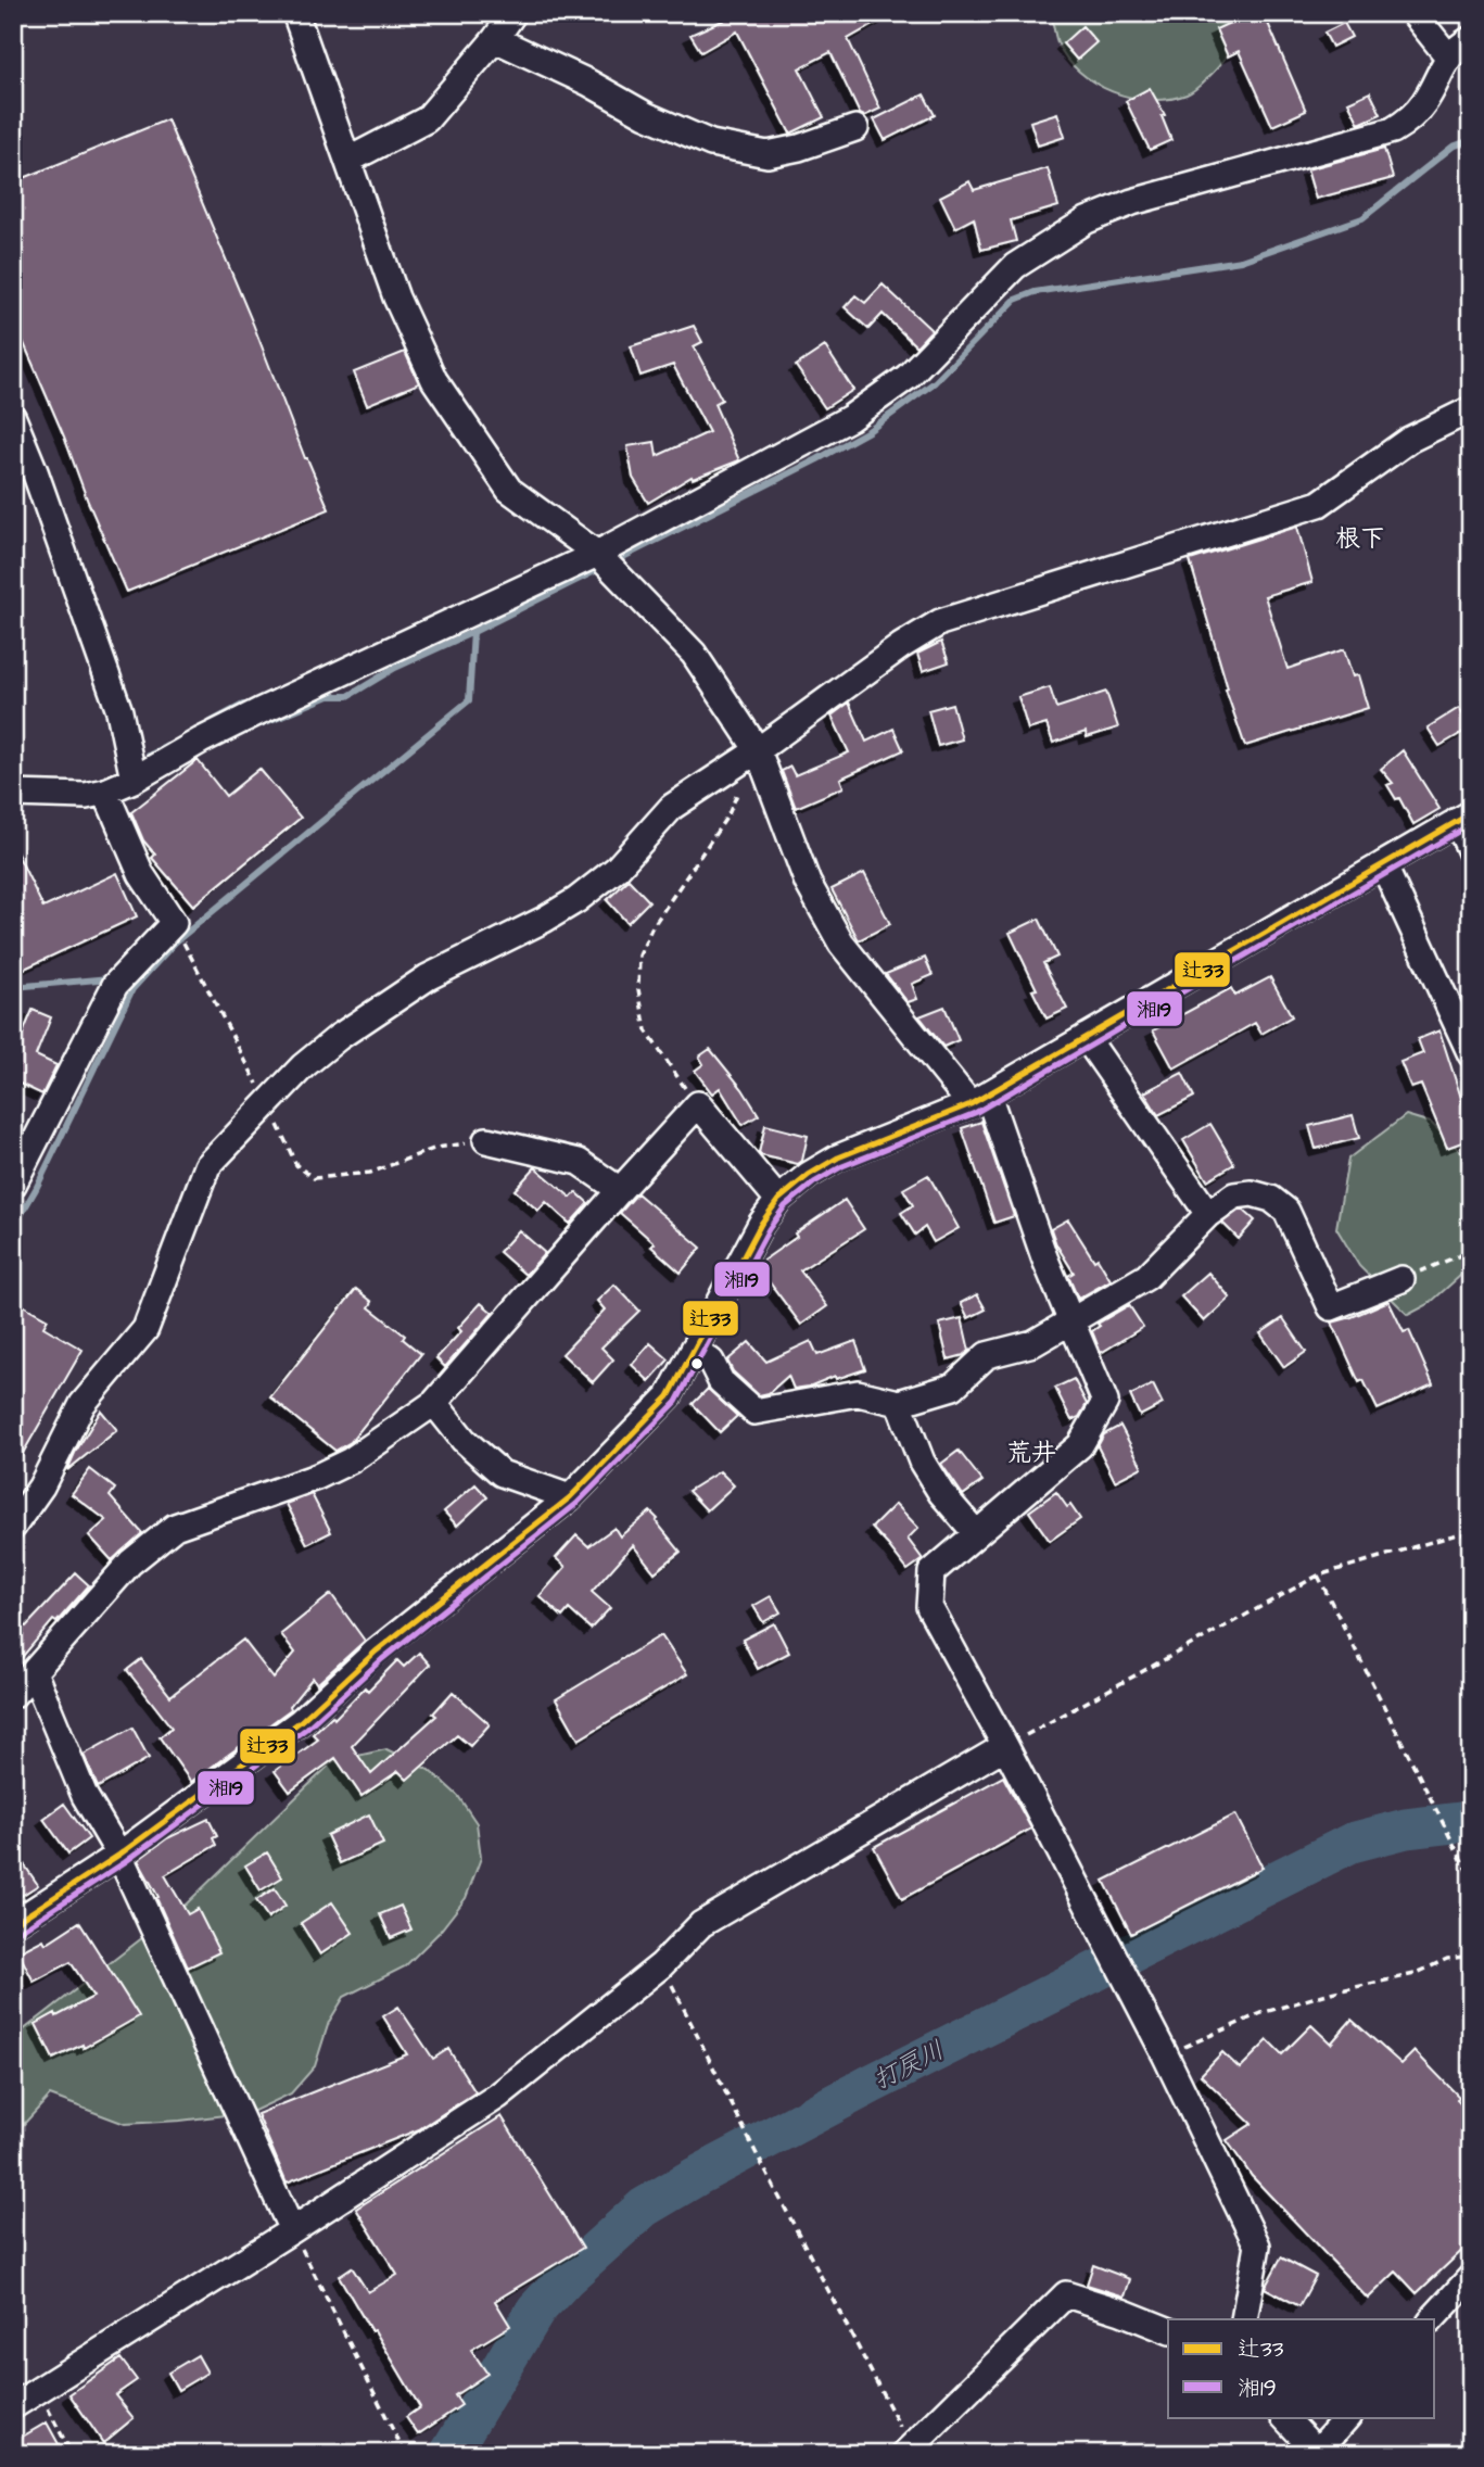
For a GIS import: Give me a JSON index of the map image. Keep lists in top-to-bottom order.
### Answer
{
  "districts": ["根下", "荒井"],
  "water": ["打戻川"],
  "lines": ["transit line 辻33", "transit line 湘19"],
  "legend": ["辻33", "湘19"]
}
